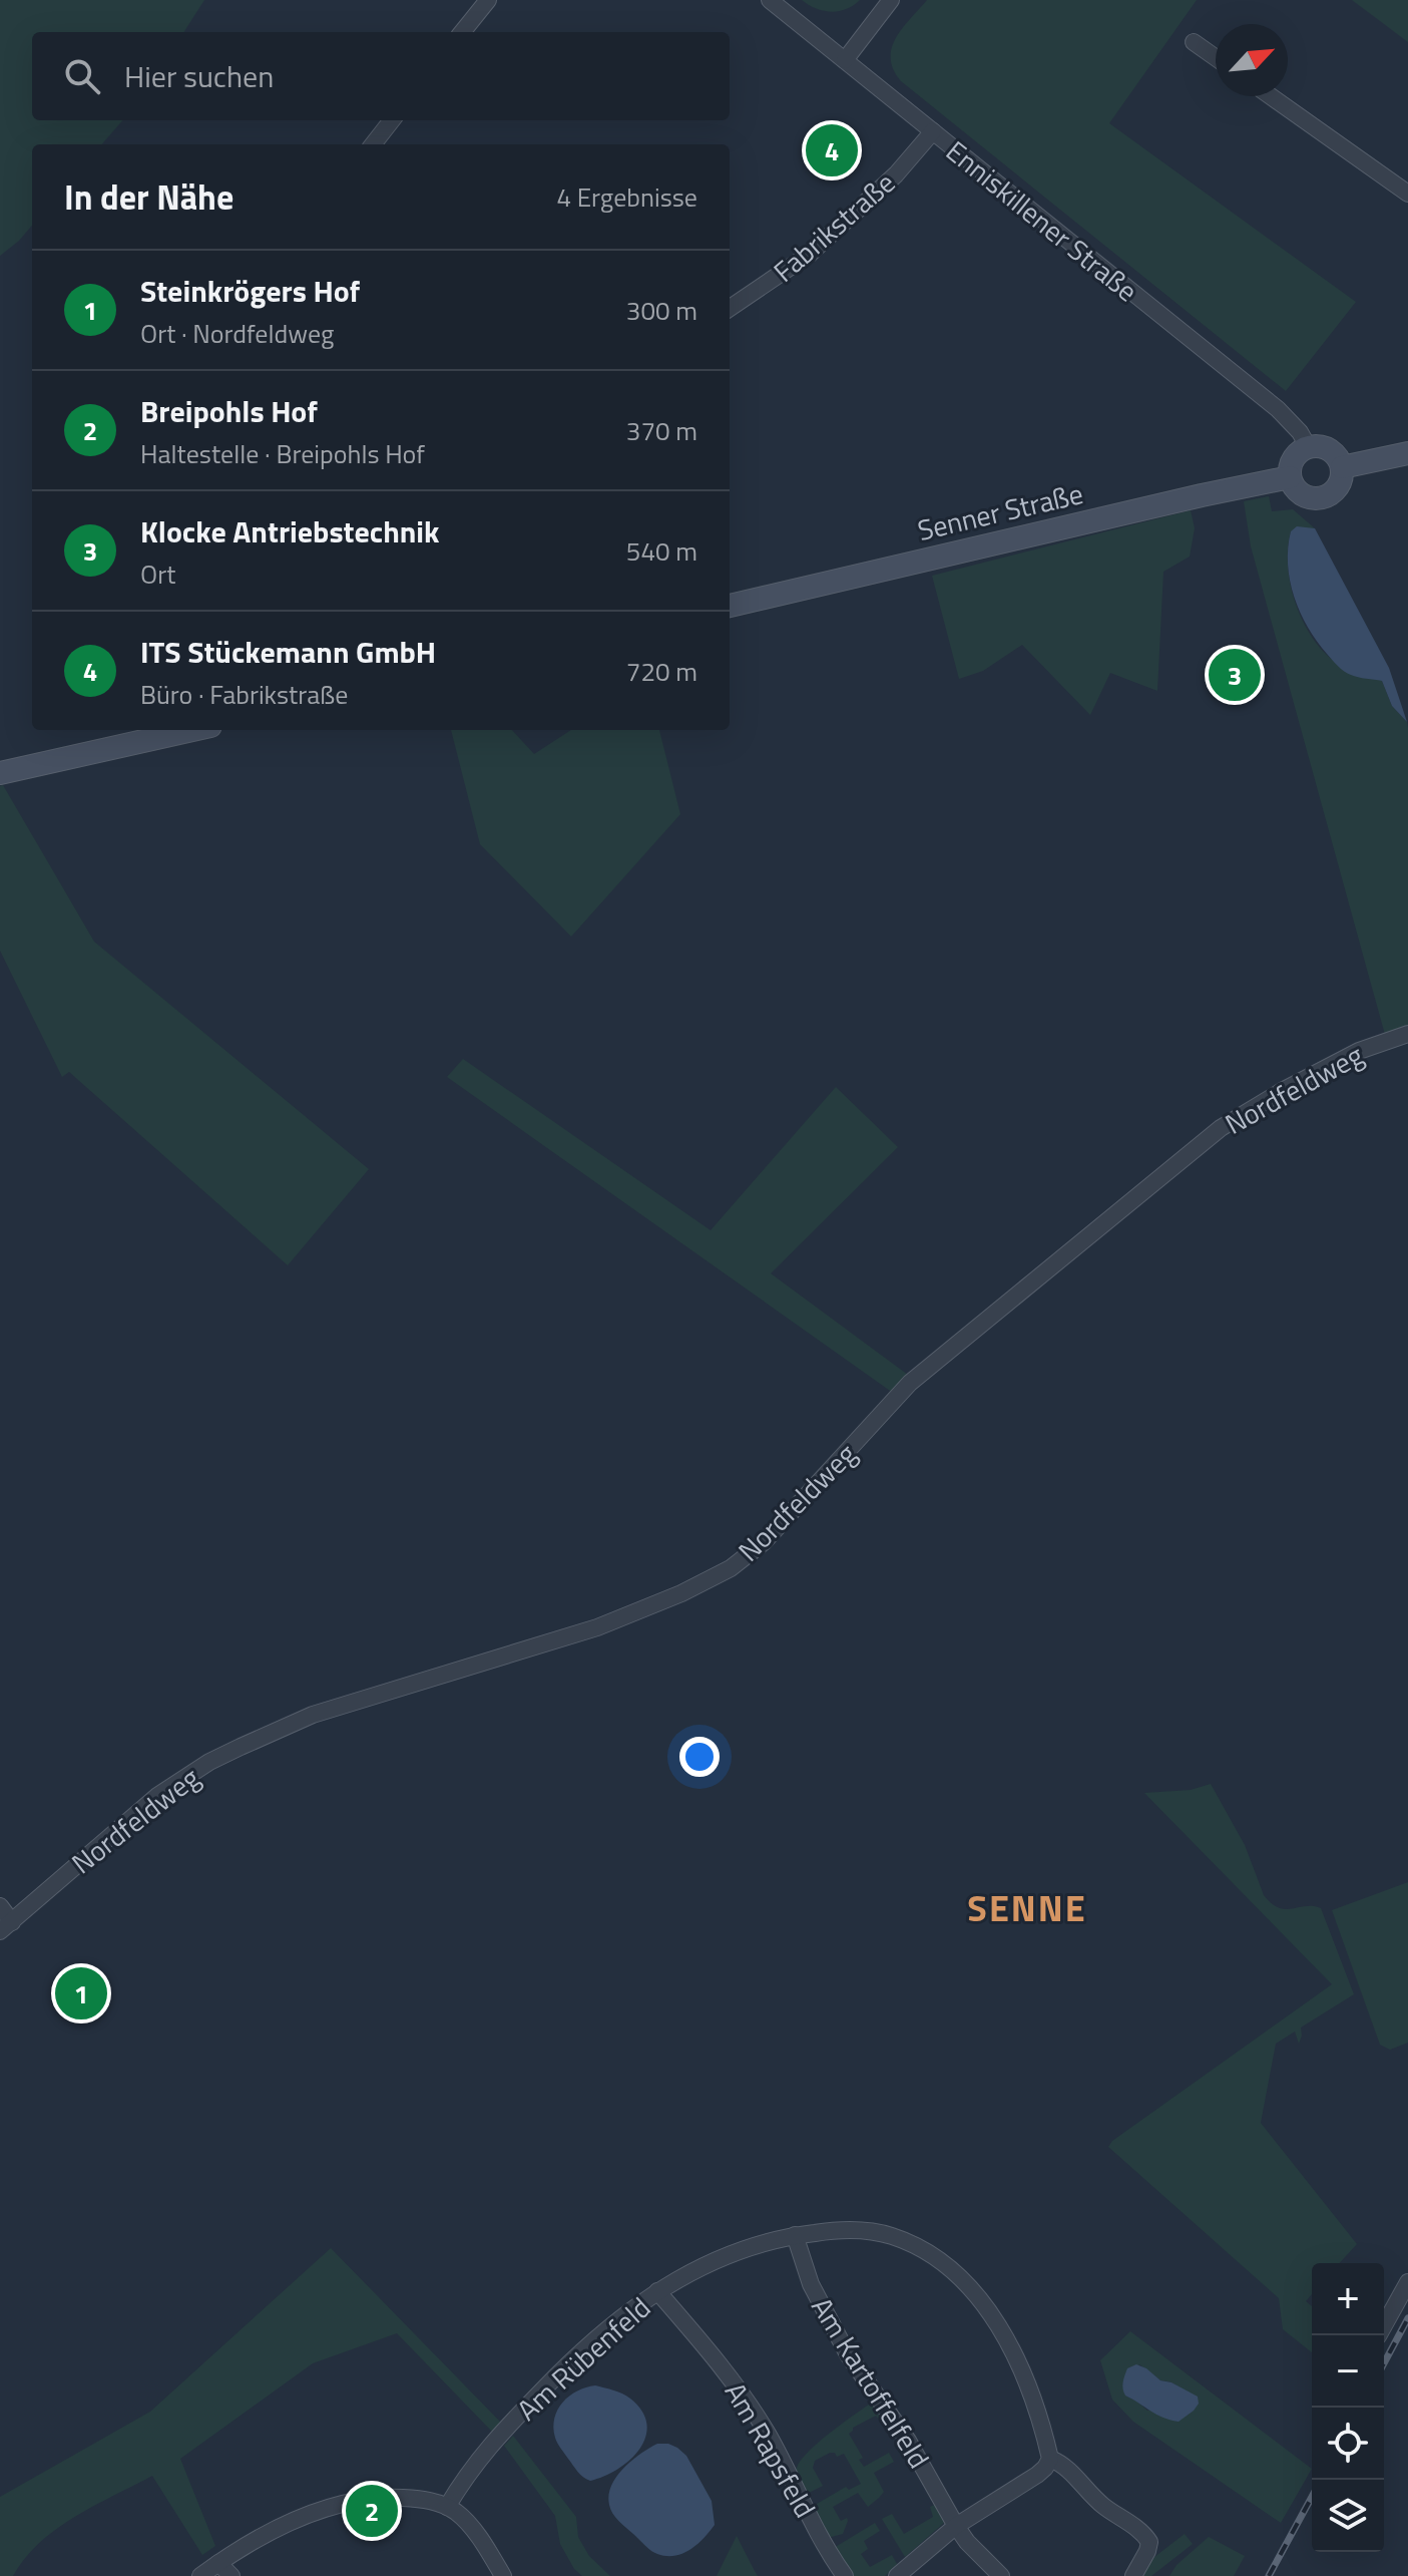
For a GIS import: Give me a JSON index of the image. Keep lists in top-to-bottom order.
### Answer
{
  "streets": {
    "street": [
      "Enniskillener Straße",
      "Fabrikstraße",
      "Senner Straße",
      "Nordfeldweg",
      "Am Rübenfeld",
      "Am Kartoffelfeld",
      "Am Rapsfeld"
    ]
  },
  "crossings": [
    ["Enniskillener Straße", "Fabrikstraße"],
    ["Enniskillener Straße", "Senner Straße"],
    ["Am Rübenfeld", "Am Kartoffelfeld"],
    ["Am Rübenfeld", "Am Rapsfeld"]
  ],
  "districts": ["SENNE"],
  "north": "top right",
  "page": {
    "search": "Hier suchen",
    "pins": [
      "4",
      "3",
      "1",
      "2"
    ],
    "heading": ["In der Nähe", "4 Ergebnisse"],
    "list": [
      {
        "mark": "1",
        "name": "Steinkrögers Hof",
        "note": "Ort · Nordfeldweg",
        "value": "300 m"
      },
      {
        "mark": "2",
        "name": "Breipohls Hof",
        "note": "Haltestelle · Breipohls Hof",
        "value": "370 m"
      },
      {
        "mark": "3",
        "name": "Klocke Antriebstechnik",
        "note": "Ort",
        "value": "540 m"
      },
      {
        "mark": "4",
        "name": "ITS Stückemann GmbH",
        "note": "Büro · Fabrikstraße",
        "value": "720 m"
      }
    ],
    "map_buttons": ["+", "−"]
  }
}
